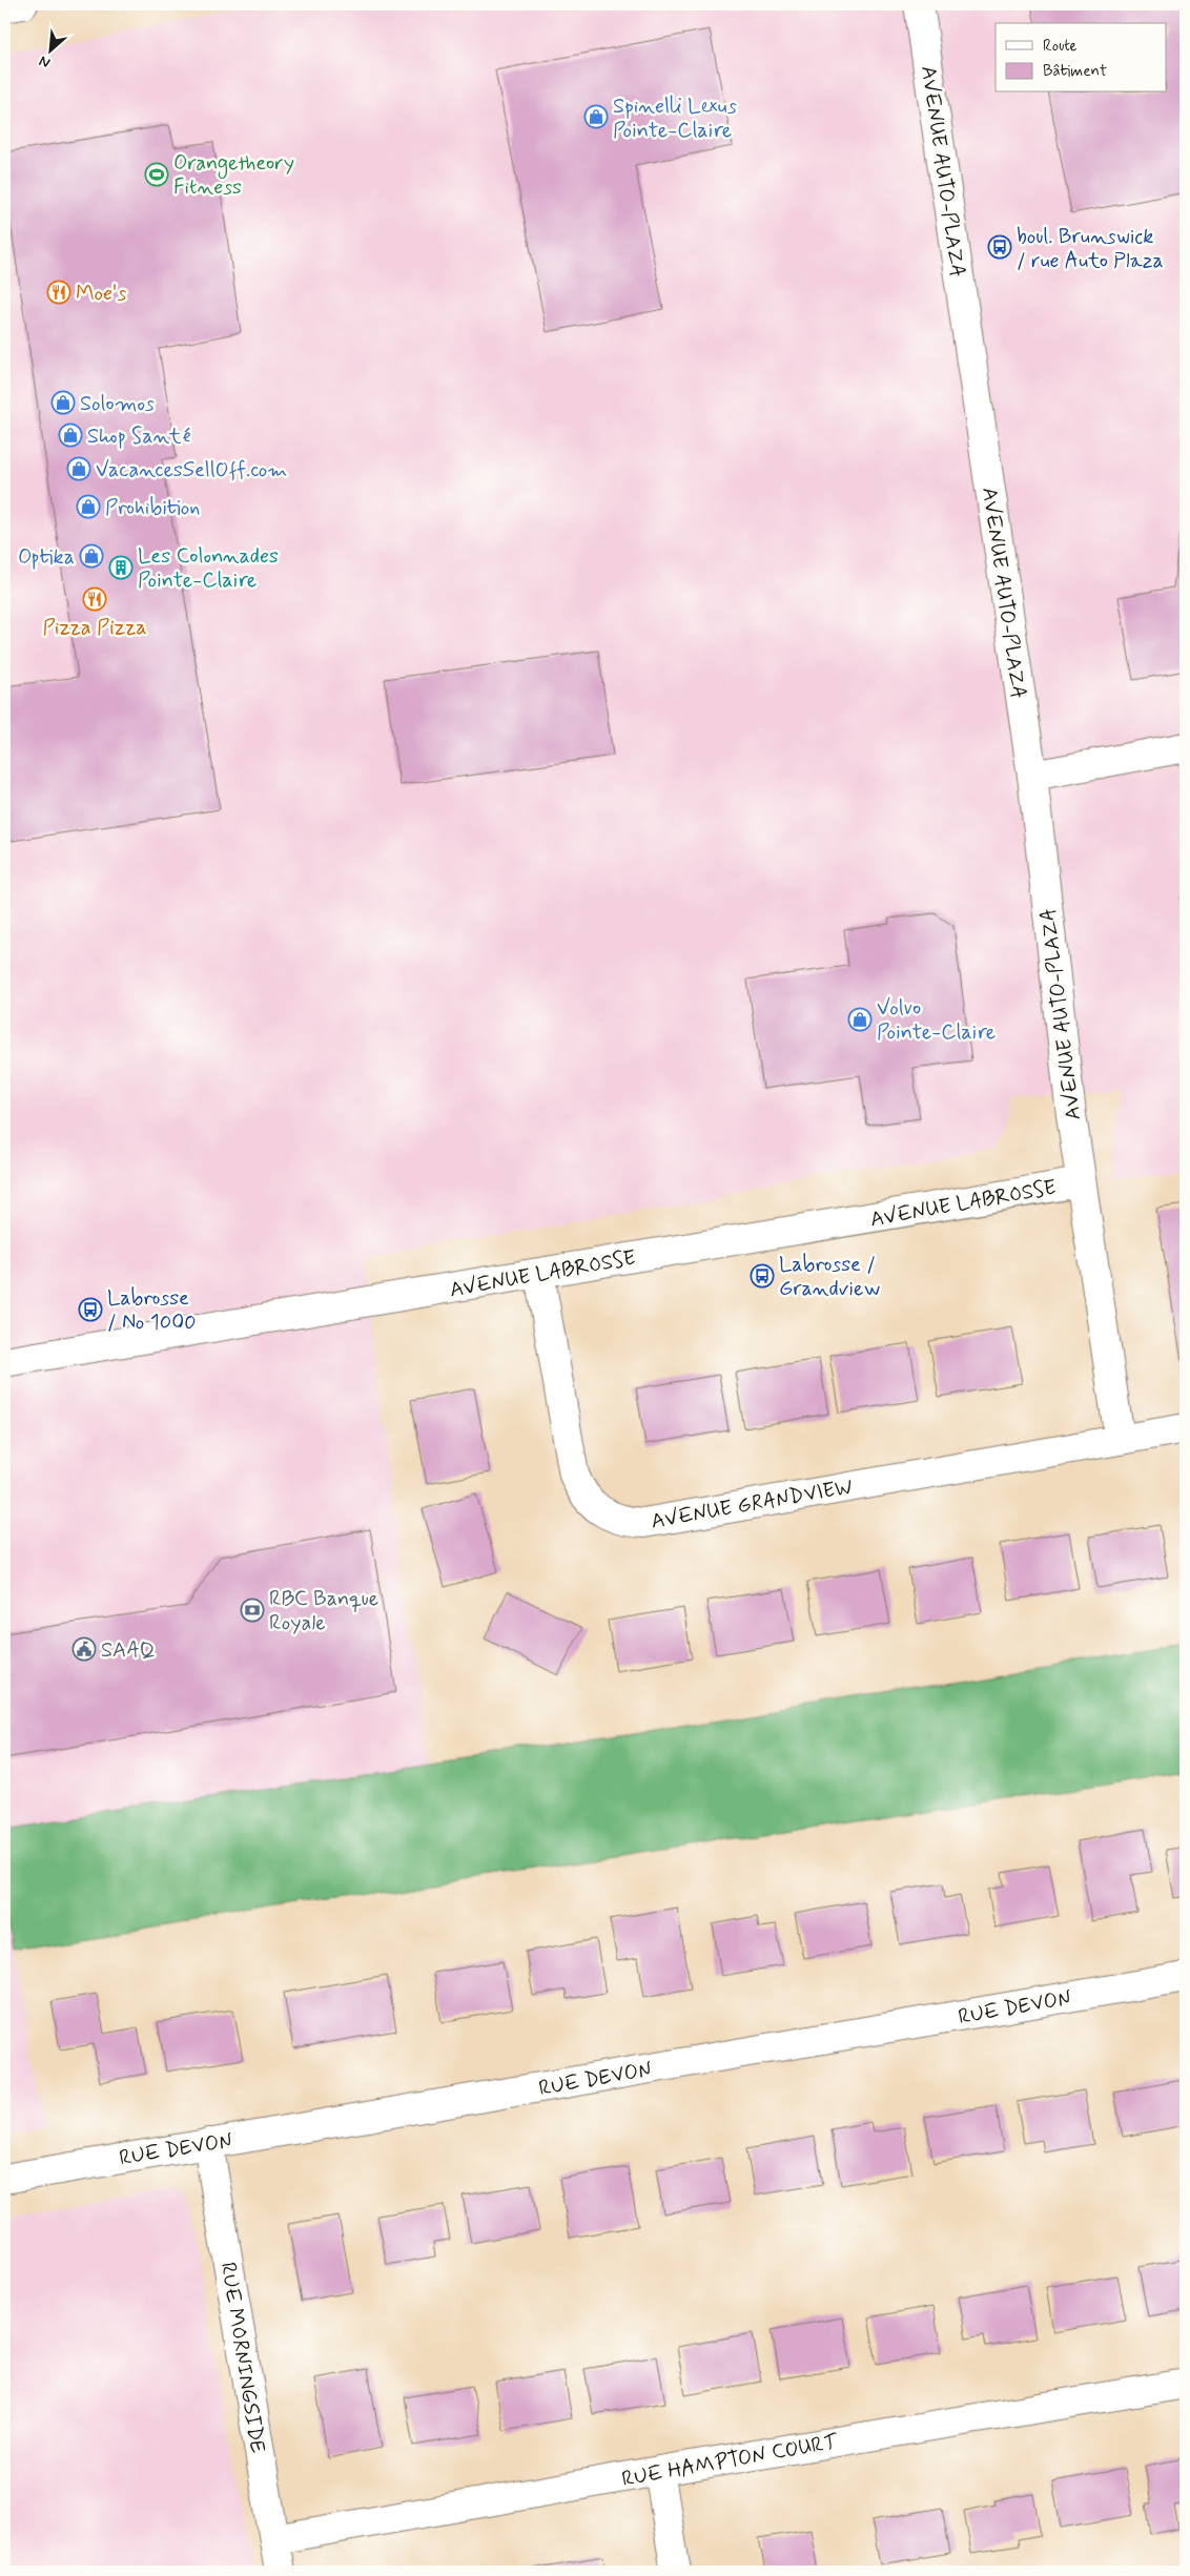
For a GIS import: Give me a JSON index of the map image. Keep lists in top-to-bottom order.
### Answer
{
  "streets": {
    "street": [
      "AVENUE AUTO-PLAZA",
      "AVENUE LABROSSE",
      "AVENUE GRANDVIEW",
      "RUE DEVON",
      "RUE MORNINGSIDE",
      "RUE HAMPTON COURT"
    ]
  },
  "crossings": [
    ["AVENUE AUTO-PLAZA", "AVENUE LABROSSE"],
    ["AVENUE LABROSSE", "AVENUE GRANDVIEW"],
    ["RUE DEVON", "RUE MORNINGSIDE"],
    ["RUE MORNINGSIDE", "RUE HAMPTON COURT"]
  ],
  "places": {
    "shop": [
      "Spinelli Lexus Pointe-Claire",
      "Solomos",
      "Shop Santé",
      "VacancesSellOff.com",
      "Prohibition",
      "Optika",
      "Volvo Pointe-Claire"
    ],
    "sports": ["Orangetheory Fitness"],
    "bus stop": ["boul. Brunswick / rue Auto Plaza", "Labrosse / Grandview", "Labrosse / No 1000"],
    "restaurant": ["Moe's", "Pizza Pizza"],
    "building": ["Les Colonnades Pointe-Claire"],
    "bank": ["RBC Banque Royale"],
    "public building": ["SAAQ"]
  },
  "legend": ["Route", "Bâtiment"],
  "north": "bottom left"
}
